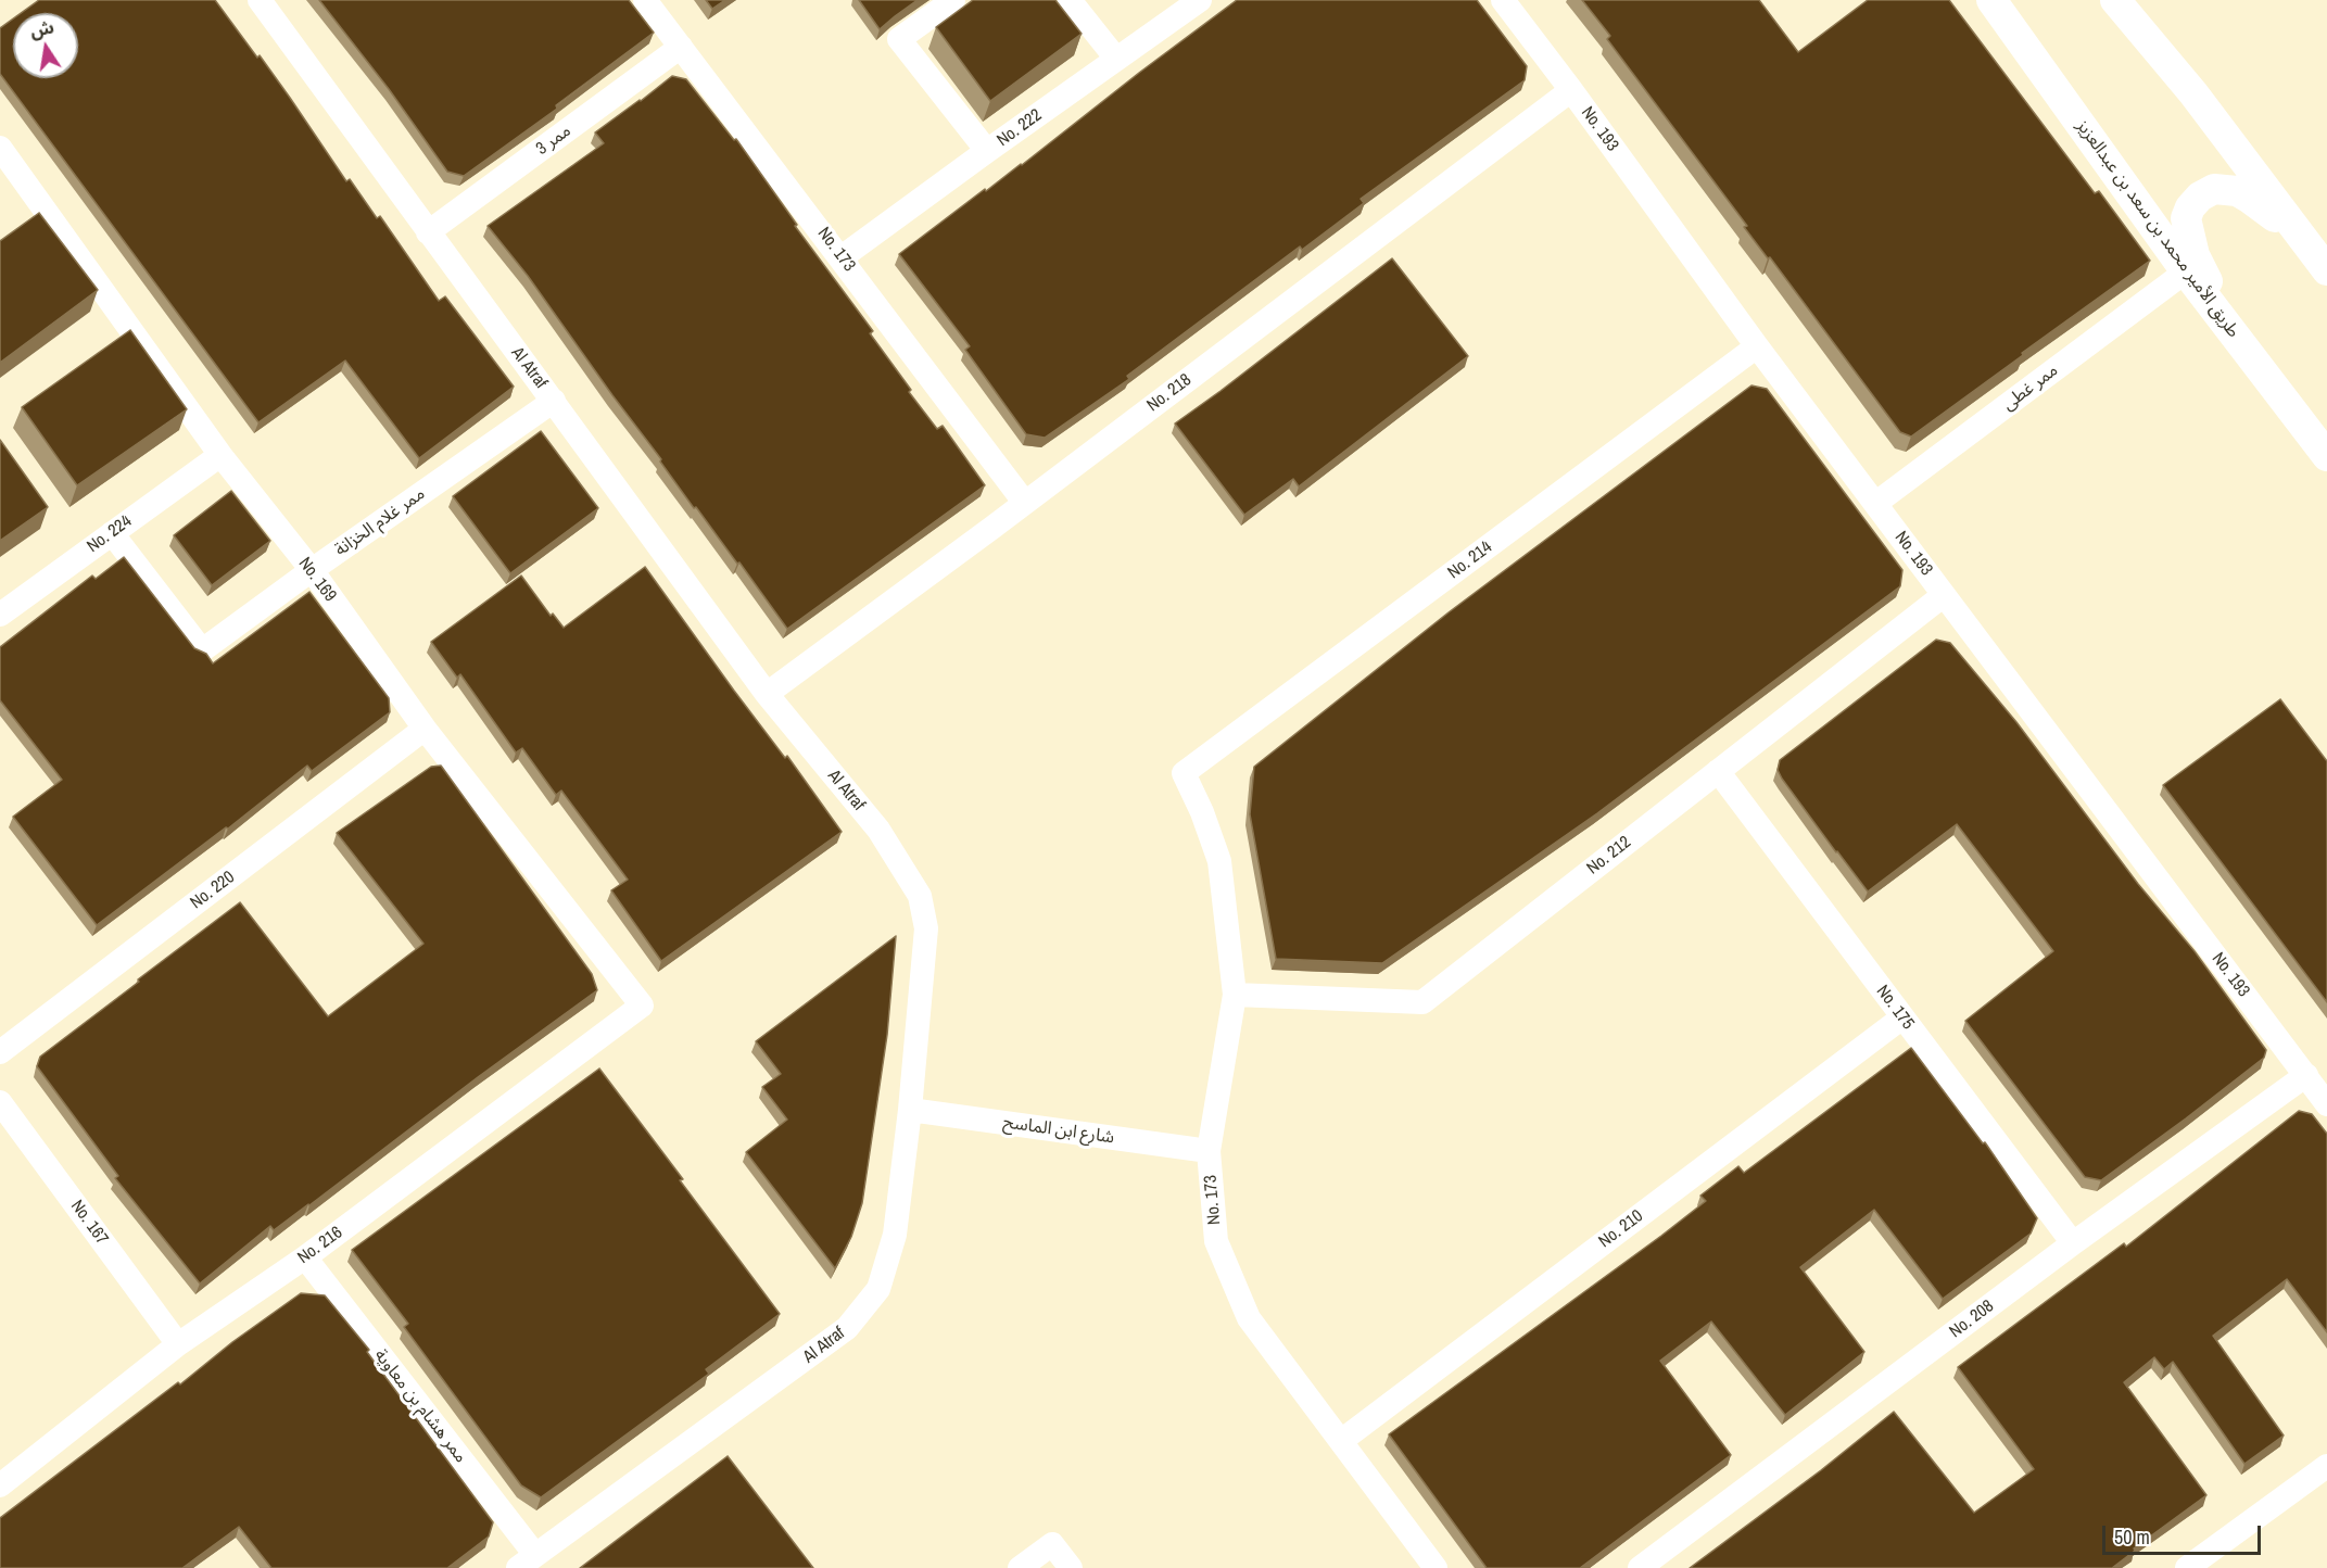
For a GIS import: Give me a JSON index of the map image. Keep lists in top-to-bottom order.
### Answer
{
  "streets": {
    "main road": ["طريق الأمير محمد بن سعد بن عبدالعزيز"],
    "street": [
      "No. 222",
      "No. 193",
      "ممر 3",
      "No. 173",
      "Al Atraf",
      "ممر غطى",
      "No. 218",
      "ممر غلام الخزانة",
      "No. 224",
      "No. 214",
      "No. 169",
      "No. 212",
      "No. 220",
      "No. 175",
      "شارع ابن الماسح",
      "No. 167",
      "No. 210",
      "No. 216",
      "No. 208",
      "ممر هشام بن معاوية"
    ]
  },
  "crossings": [
    ["No. 222", "No. 173"],
    ["No. 193", "ممر غطى"],
    ["No. 193", "No. 218"],
    ["No. 193", "No. 214"],
    ["No. 193", "No. 212"],
    ["No. 193", "No. 208"],
    ["ممر 3", "No. 173"],
    ["ممر 3", "Al Atraf"],
    ["طريق الأمير محمد بن سعد بن عبدالعزيز", "ممر غطى"],
    ["No. 173", "No. 218"],
    ["No. 173", "No. 214"],
    ["No. 173", "No. 212"],
    ["No. 173", "شارع ابن الماسح"],
    ["No. 173", "No. 210"],
    ["Al Atraf", "No. 218"],
    ["Al Atraf", "ممر غلام الخزانة"],
    ["Al Atraf", "شارع ابن الماسح"],
    ["Al Atraf", "ممر هشام بن معاوية"],
    ["ممر غلام الخزانة", "No. 224"],
    ["ممر غلام الخزانة", "No. 169"],
    ["No. 224", "No. 169"],
    ["No. 169", "No. 220"],
    ["No. 169", "No. 216"],
    ["No. 212", "No. 175"],
    ["No. 175", "No. 210"],
    ["No. 175", "No. 208"],
    ["No. 167", "No. 216"],
    ["No. 216", "ممر هشام بن معاوية"]
  ],
  "scale_bar": "50 m",
  "north": "top"
}
